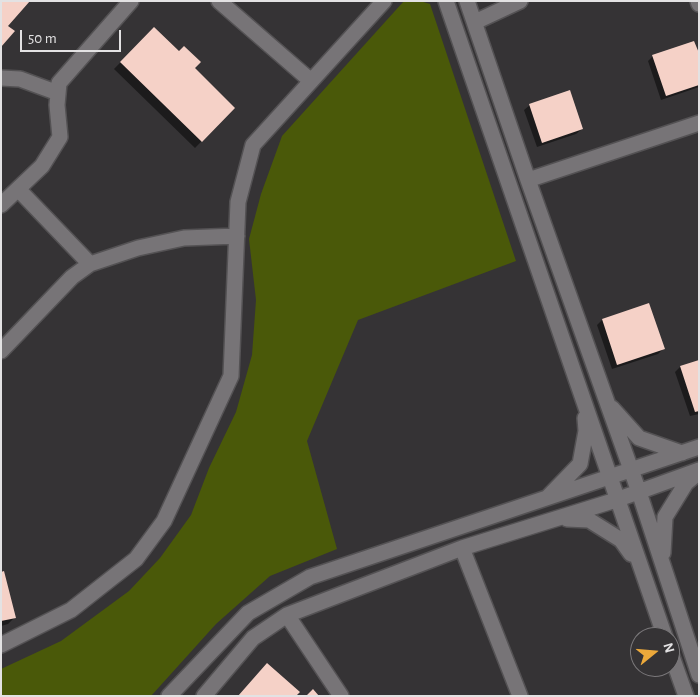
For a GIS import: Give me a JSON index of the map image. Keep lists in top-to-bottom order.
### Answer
{
  "scale_bar": "50 m",
  "north": "right"
}
